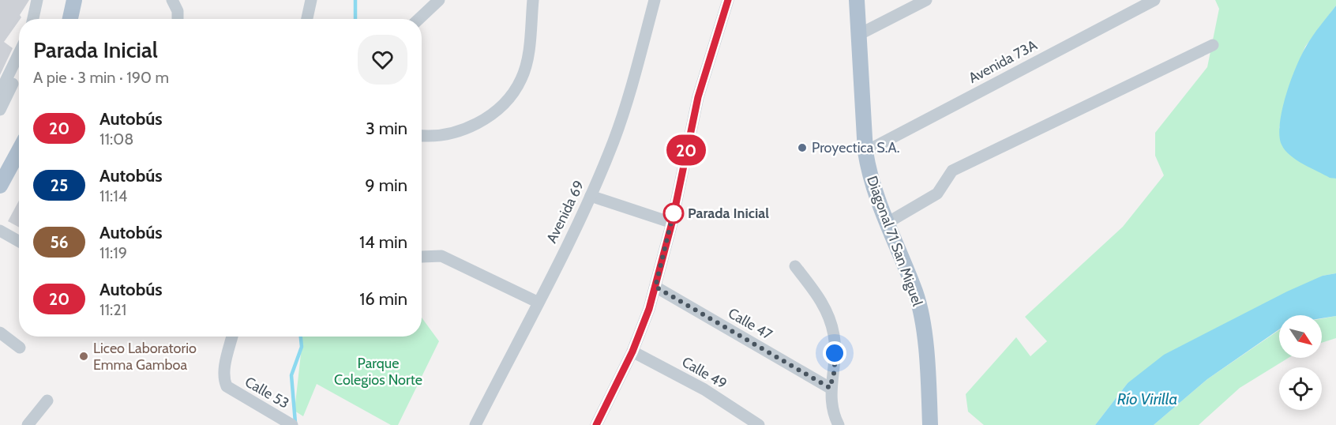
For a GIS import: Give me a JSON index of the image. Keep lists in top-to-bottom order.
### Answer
{
  "streets": {
    "main road": ["Diagonal 71 San Miguel"],
    "street": [
      "Avenida 73A",
      "Avenida 69",
      "Calle 47",
      "Calle 49",
      "Calle 53"
    ]
  },
  "crossings": [
    ["Avenida 73A", "Diagonal 71 San Miguel"]
  ],
  "water": ["Río Virilla"],
  "parks": ["Parque Colegios Norte"],
  "places": ["Proyectica S.A.", "Parada Inicial", "Liceo Laboratorio Emma Gamboa"],
  "lines": ["bus line 20"],
  "north": "bottom right",
  "page": {
    "on_map": "20",
    "heading": ["Parada Inicial", "A pie · 3 min · 190 m"],
    "list": [
      {
        "mark": "20",
        "name": "Autobús",
        "note": "11:08",
        "value": "3 min"
      },
      {
        "mark": "25",
        "name": "Autobús",
        "note": "11:14",
        "value": "9 min"
      },
      {
        "mark": "56",
        "name": "Autobús",
        "note": "11:19",
        "value": "14 min"
      },
      {
        "mark": "20",
        "name": "Autobús",
        "note": "11:21",
        "value": "16 min"
      }
    ]
  }
}
